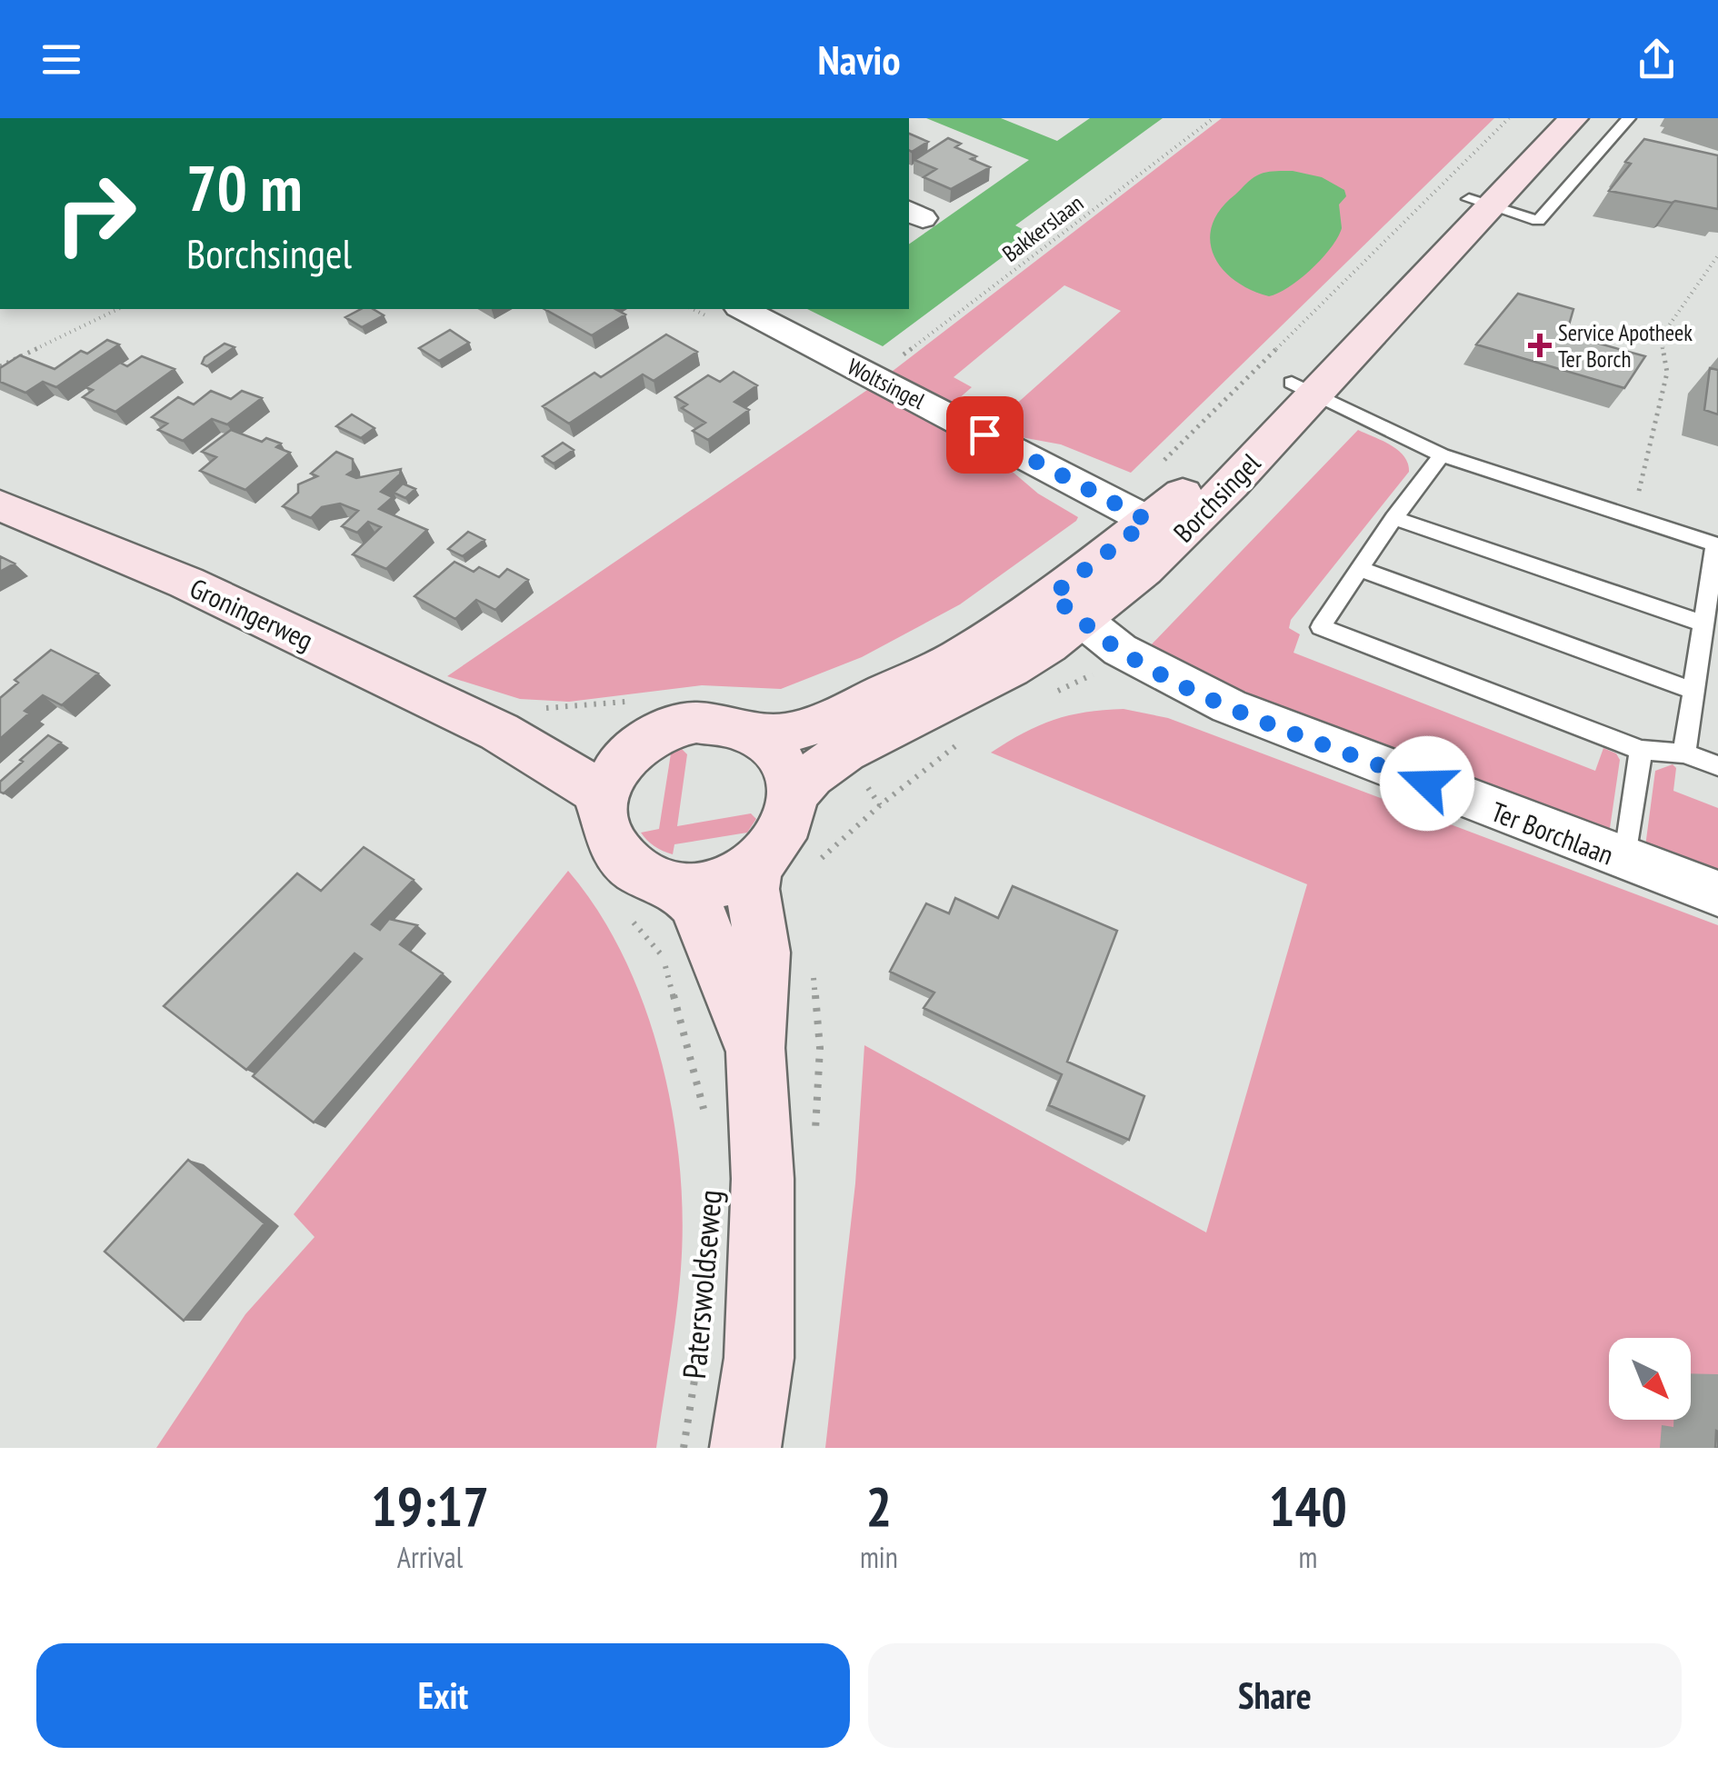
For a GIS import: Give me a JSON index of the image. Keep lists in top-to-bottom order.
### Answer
{
  "streets": {
    "main road": ["Borchsingel", "Groningerweg", "Paterswoldseweg"],
    "street": ["Woltsingel", "Ter Borchlaan"],
    "path": ["Bakkerslaan"]
  },
  "crossings": [
    ["Woltsingel", "Borchsingel"],
    ["Borchsingel", "Groningerweg"],
    ["Borchsingel", "Ter Borchlaan"],
    ["Borchsingel", "Paterswoldseweg"],
    ["Groningerweg", "Paterswoldseweg"]
  ],
  "places": {
    "health": ["Service Apotheek Ter Borch"]
  },
  "north": "bottom right",
  "page": {
    "header": "Navio",
    "turn": ["70 m", "Borchsingel"],
    "eta": [
      "19:17",
      "Arrival",
      "2",
      "min",
      "140",
      "m"
    ],
    "buttons": ["Exit", "Share"]
  }
}
